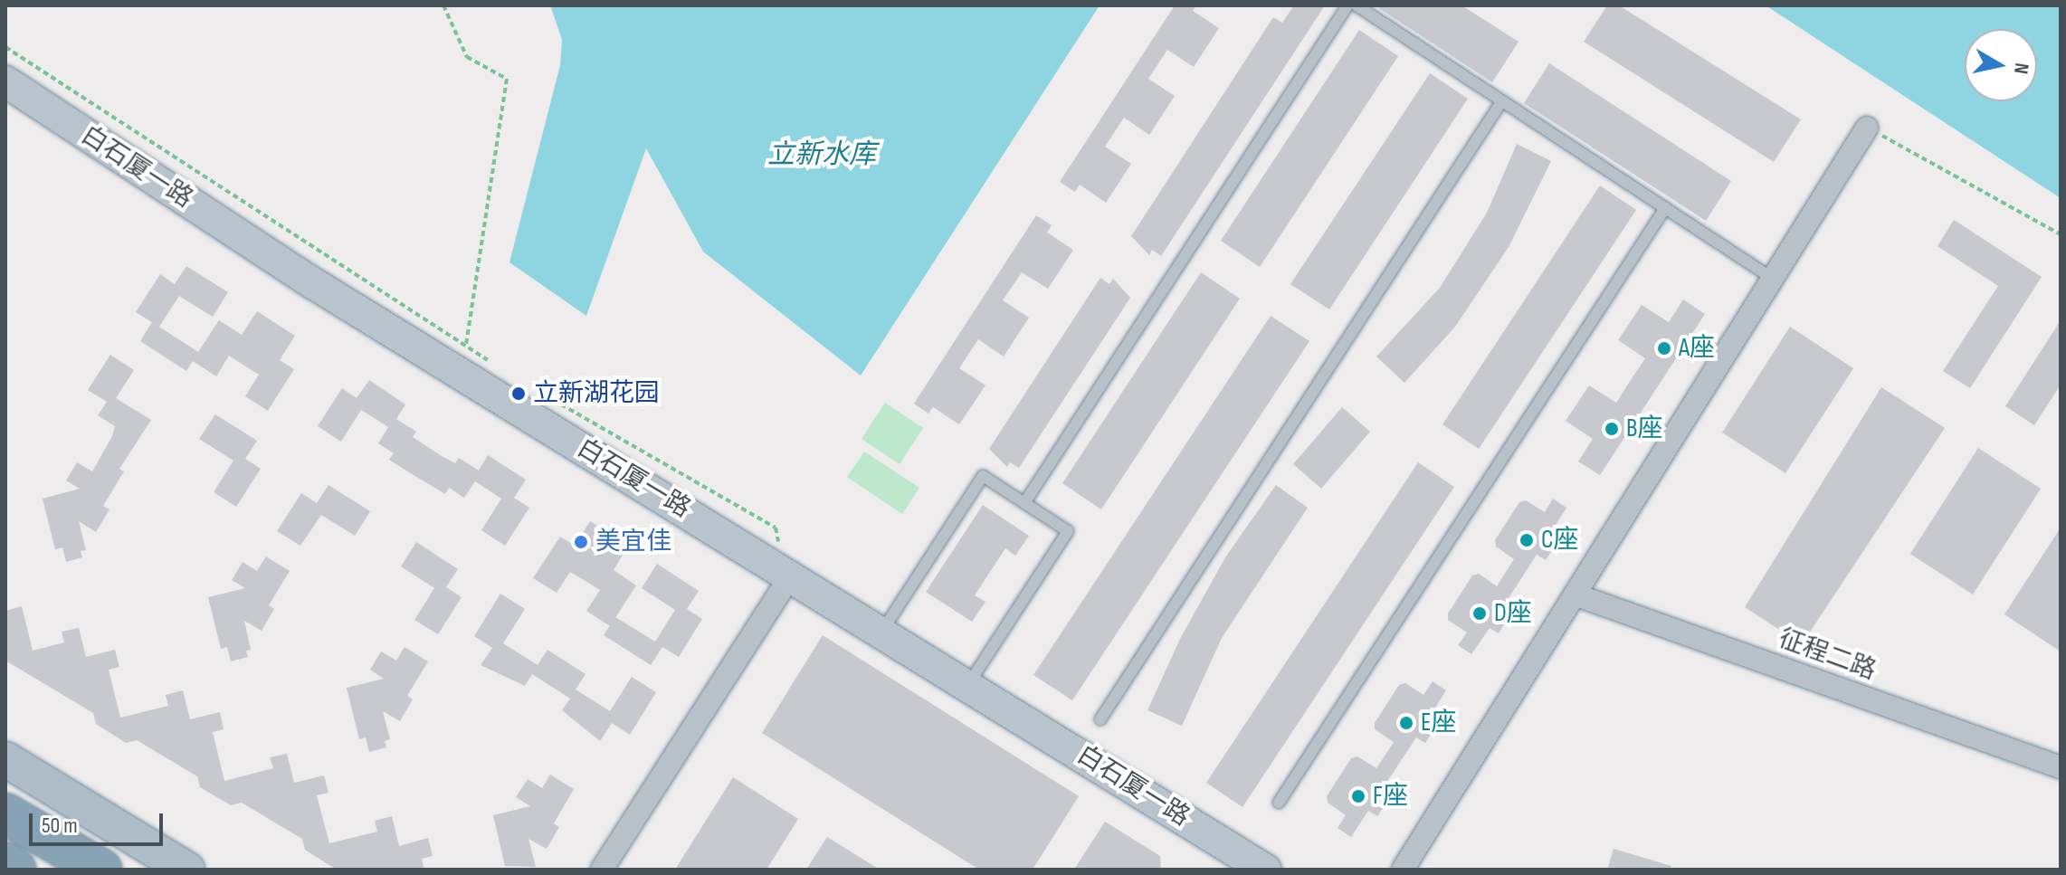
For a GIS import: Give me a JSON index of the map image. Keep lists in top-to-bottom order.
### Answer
{
  "streets": {
    "street": ["白石厦一路", "征程二路"]
  },
  "water": ["立新水库"],
  "places": [
    "A座",
    "立新湖花园",
    "B座",
    "C座",
    "美宜佳",
    "D座",
    "E座",
    "F座"
  ],
  "scale_bar": "50 m",
  "north": "right"
}
